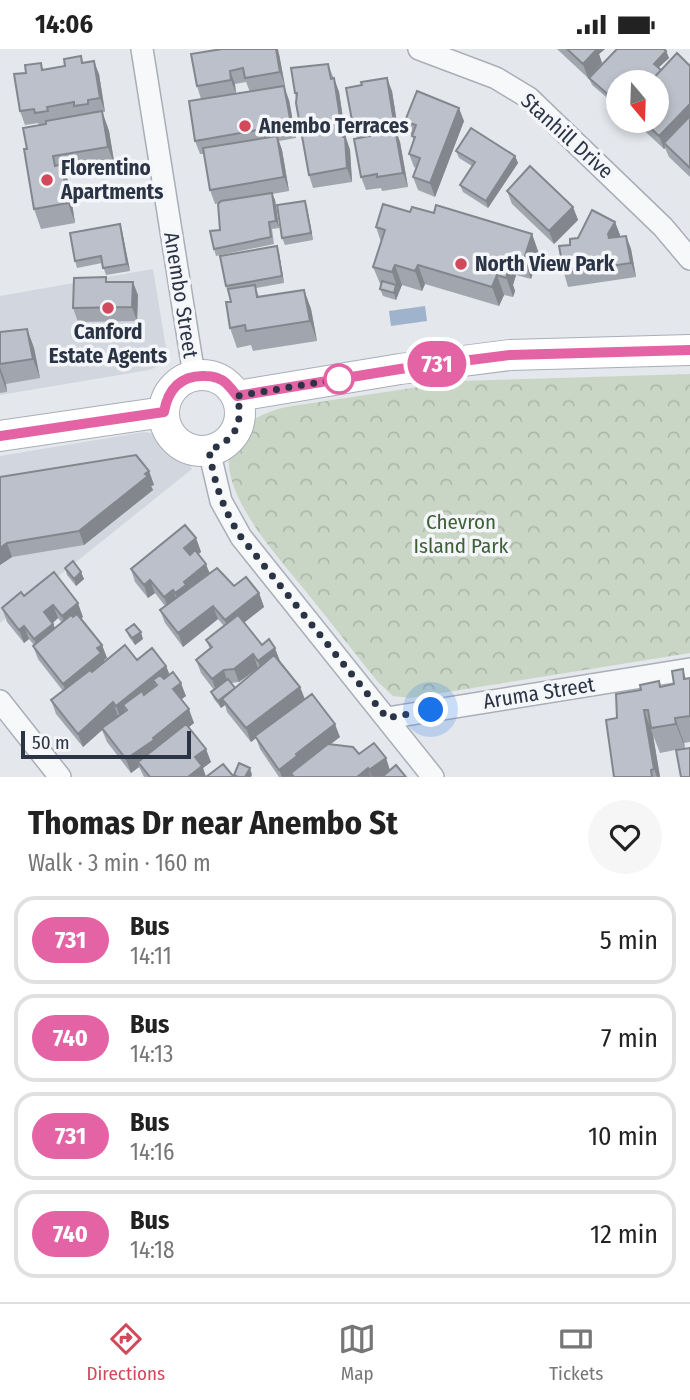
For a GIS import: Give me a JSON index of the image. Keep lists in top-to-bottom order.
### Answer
{
  "streets": {
    "street": ["Stanhill Drive", "Anembo Street", "Aruma Street"]
  },
  "parks": ["Chevron Island Park"],
  "places": [
    "Anembo Terraces",
    "Florentino Apartments",
    "North View Park",
    "Canford Estate Agents"
  ],
  "lines": ["bus line 731"],
  "scale_bar": "50 m",
  "north": "bottom",
  "page": {
    "status": "14:06",
    "on_map": "731",
    "scale": "50 m",
    "heading": ["Thomas Dr near Anembo St", "Walk · 3 min · 160 m"],
    "list": [
      {
        "mark": "731",
        "name": "Bus",
        "note": "14:11",
        "value": "5 min"
      },
      {
        "mark": "740",
        "name": "Bus",
        "note": "14:13",
        "value": "7 min"
      },
      {
        "mark": "731",
        "name": "Bus",
        "note": "14:16",
        "value": "10 min"
      },
      {
        "mark": "740",
        "name": "Bus",
        "note": "14:18",
        "value": "12 min"
      }
    ],
    "tabs": ["Directions", "Map", "Tickets"]
  }
}
